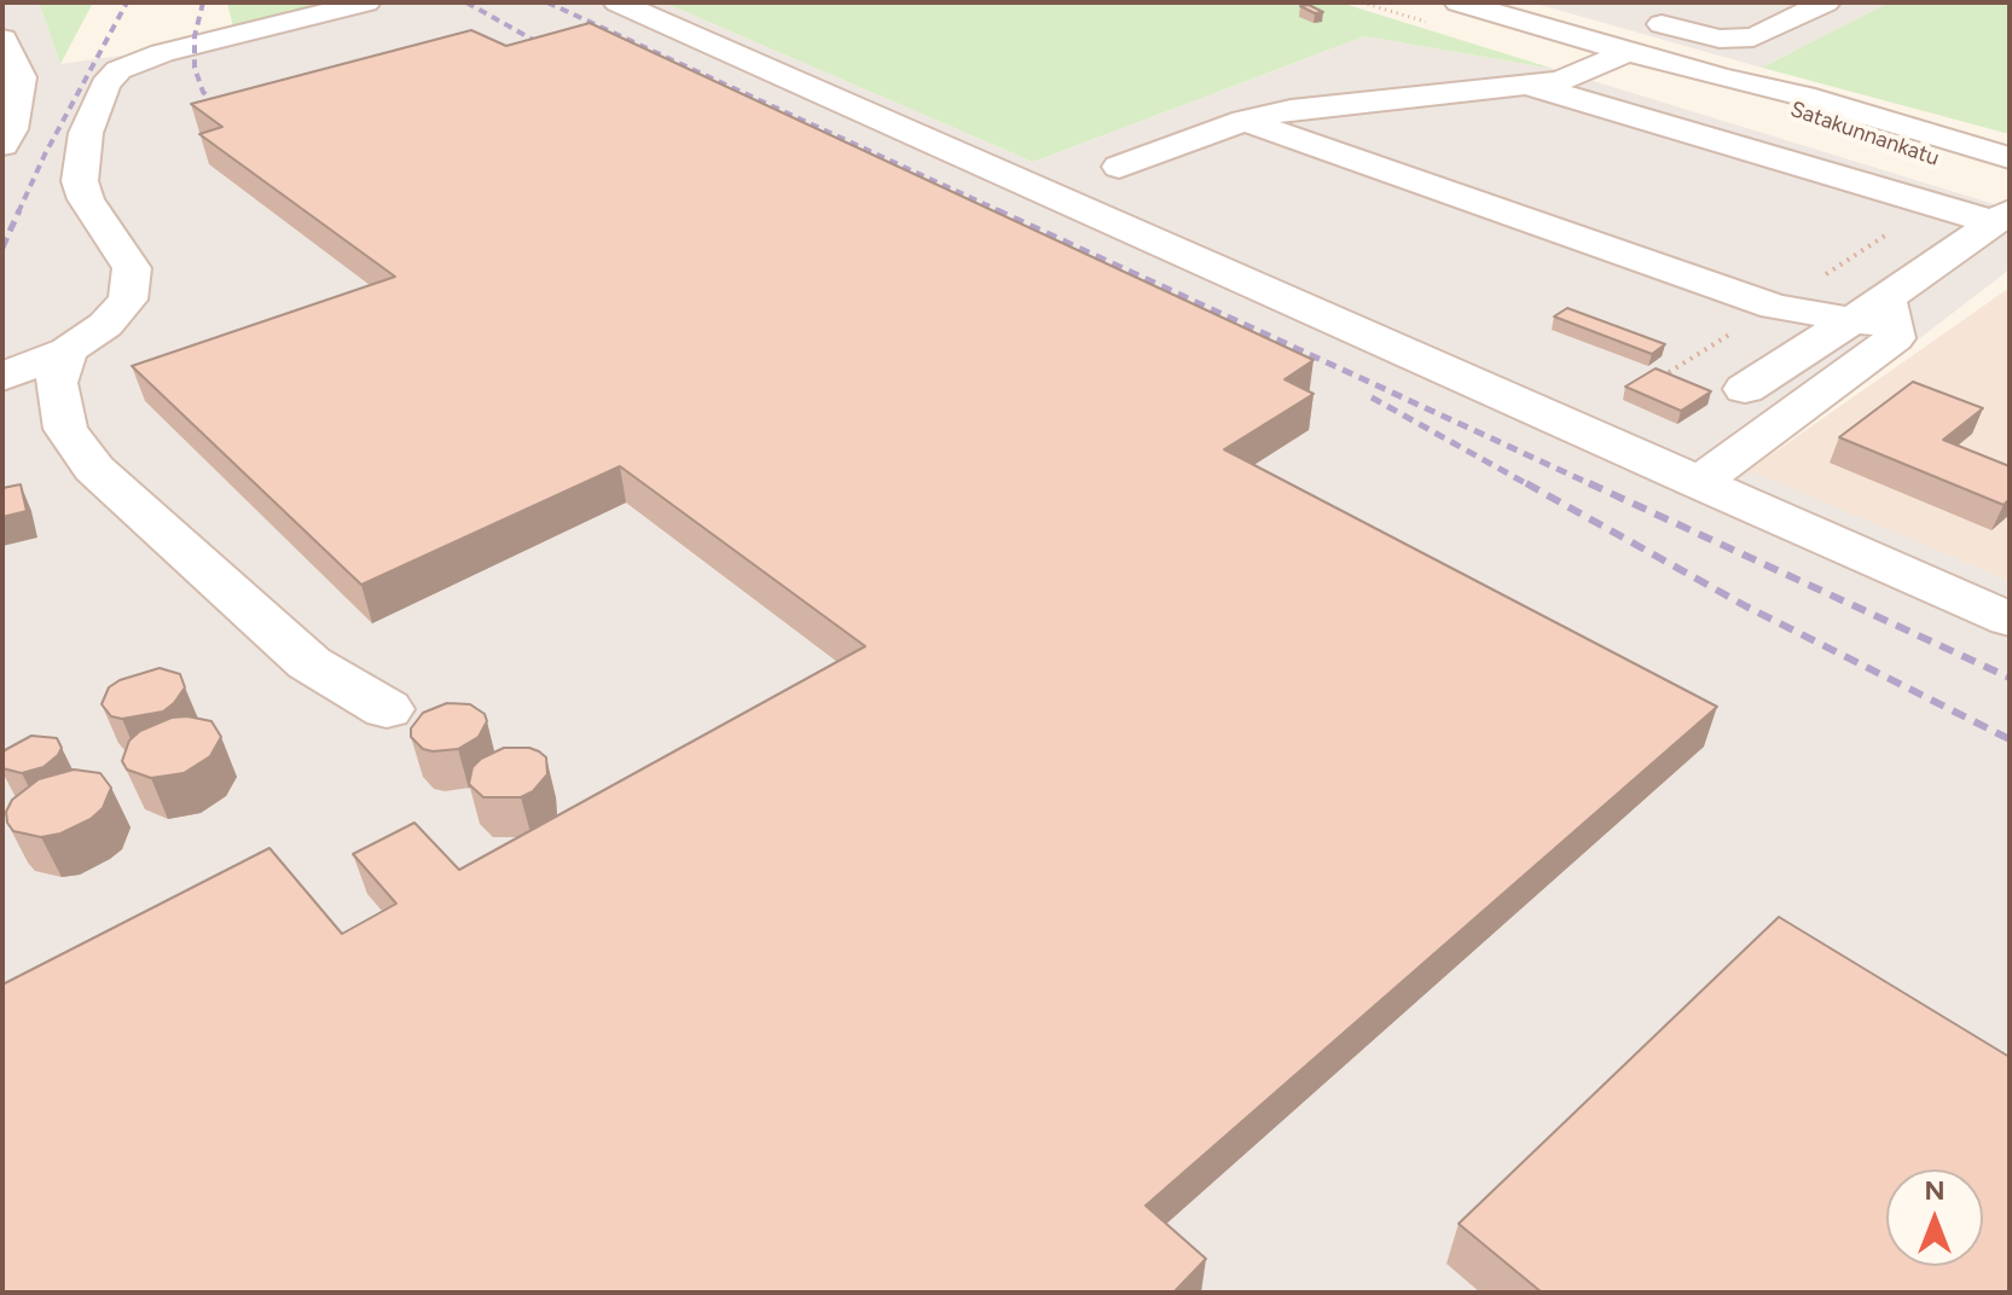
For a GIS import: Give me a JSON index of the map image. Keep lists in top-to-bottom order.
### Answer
{
  "streets": {
    "street": ["Satakunnankatu"]
  },
  "north": "top"
}
